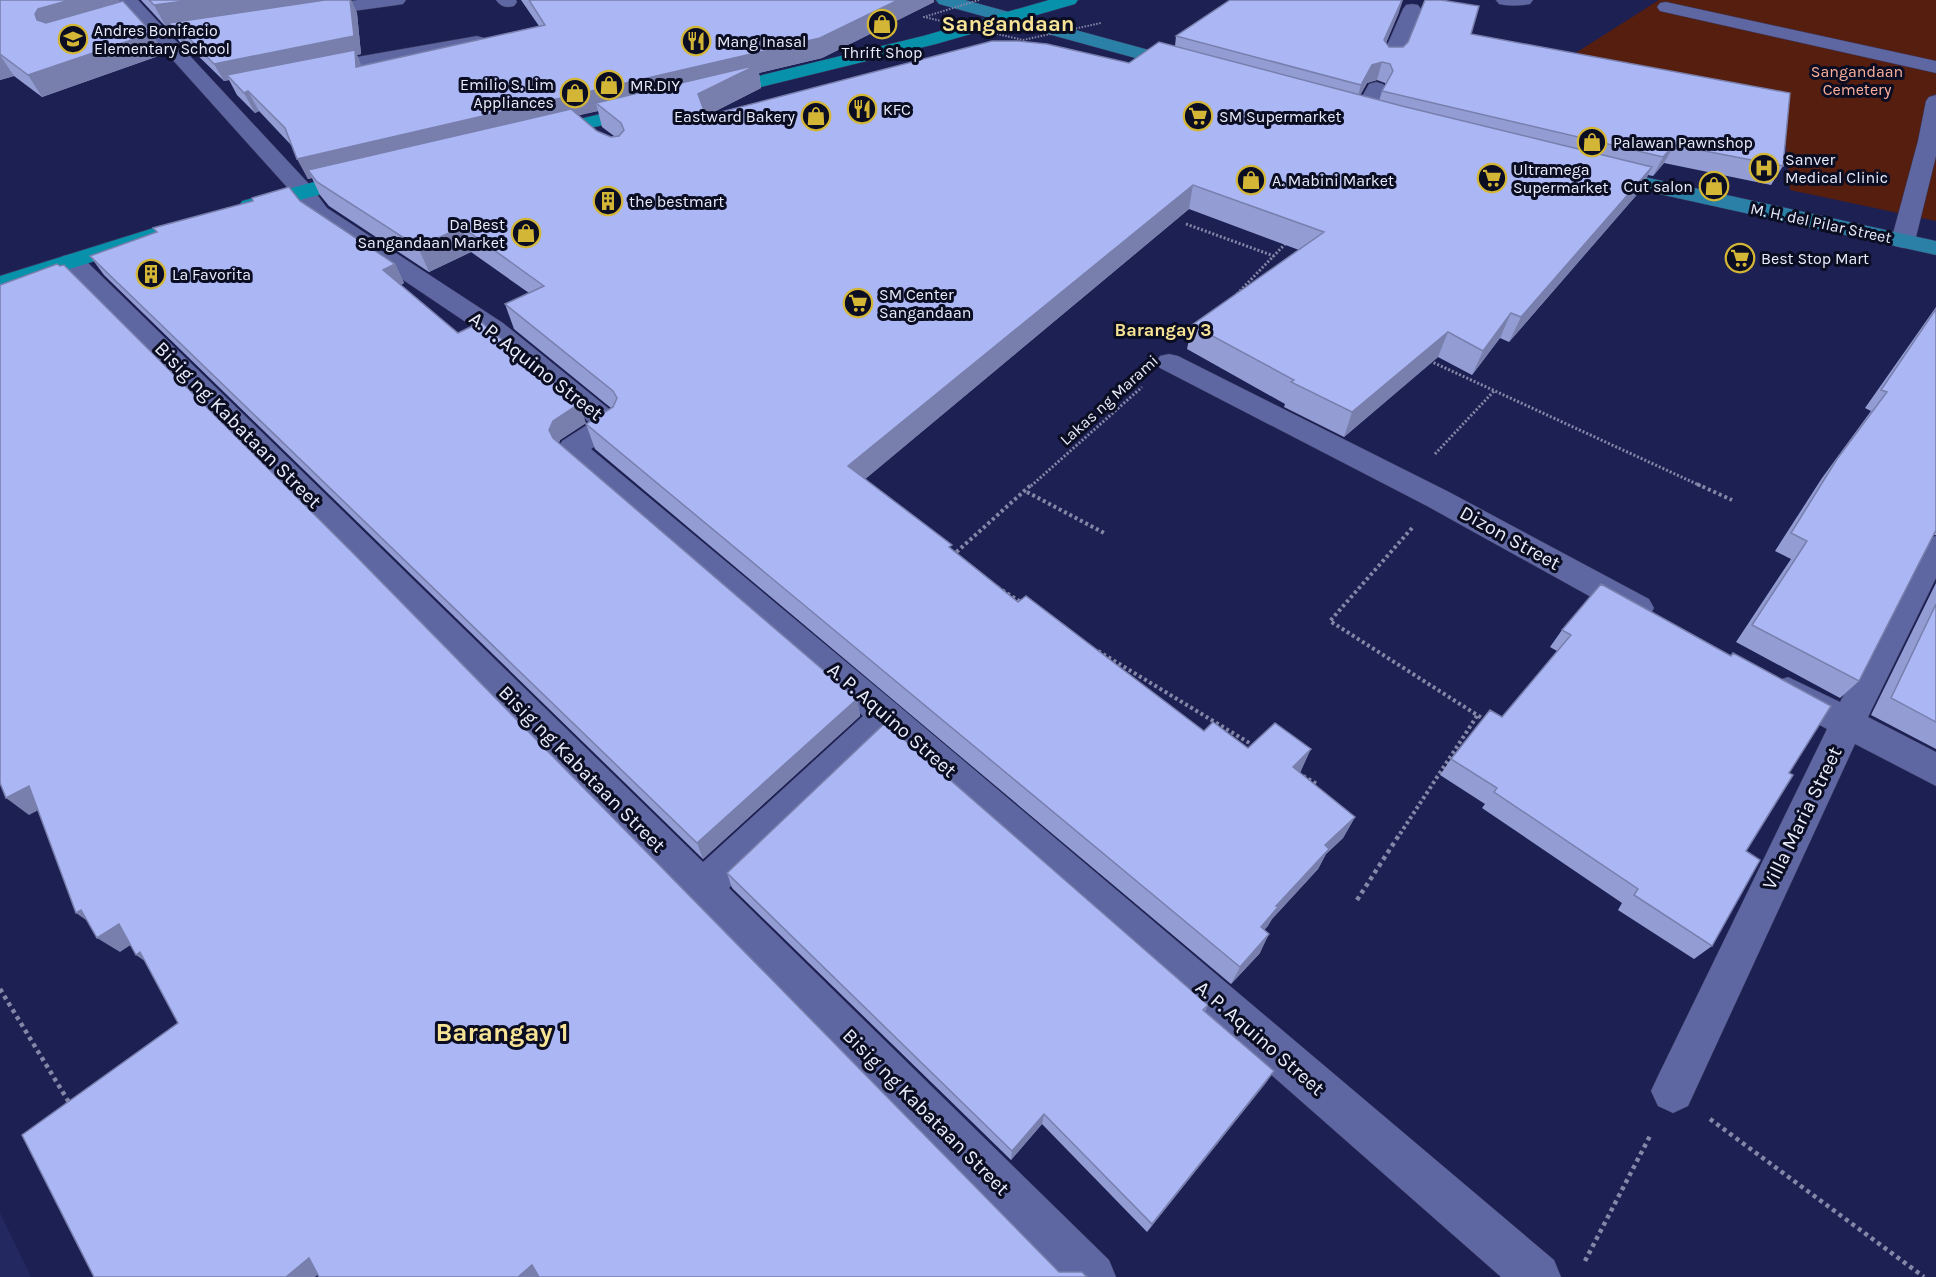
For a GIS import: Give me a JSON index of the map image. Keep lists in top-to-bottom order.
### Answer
{
  "streets": {
    "main road": ["M. H. del Pilar Street"],
    "street": [
      "A. P. Aquino Street",
      "Bisig ng Kabataan Street",
      "Dizon Street",
      "Villa Maria Street"
    ],
    "path": ["Lakas ng Marami"]
  },
  "crossings": [
    ["Lakas ng Marami", "Dizon Street"]
  ],
  "districts": ["Sangandaan", "Barangay 3", "Barangay 1"],
  "parks": ["Sangandaan Cemetery"],
  "places": {
    "shop": [
      "Thrift Shop",
      "MR.DIY",
      "Emilio S. Lim Appliances",
      "Eastward Bakery",
      "Palawan Pawnshop",
      "A. Mabini Market",
      "Cut salon",
      "Da Best Sangandaan Market"
    ],
    "school or university": ["Andres Bonifacio Elementary School"],
    "restaurant": ["Mang Inasal", "KFC"],
    "supermarket": [
      "SM Supermarket",
      "Ultramega Supermarket",
      "Best Stop Mart",
      "SM Center Sangandaan"
    ],
    "hospital": ["Sanver Medical Clinic"],
    "building": ["the bestmart", "La Favorita"]
  }
}
